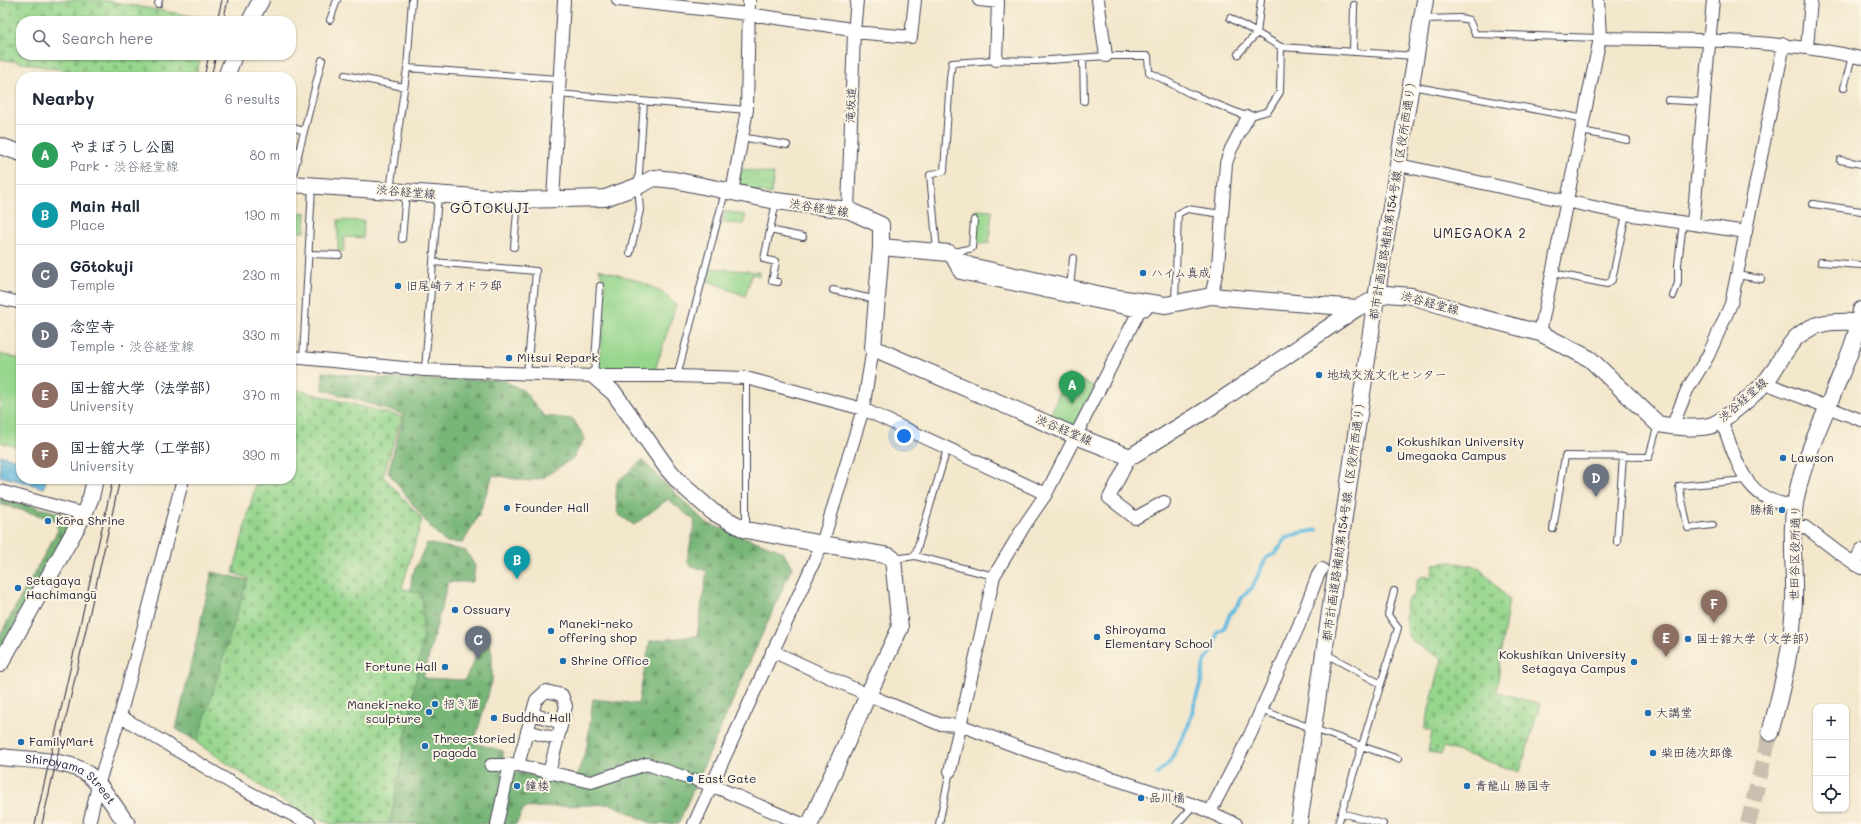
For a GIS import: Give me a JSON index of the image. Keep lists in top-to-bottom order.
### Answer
{
  "streets": {
    "main road": [
      "渋谷経堂線",
      "都市計画道路補助第154号線（区役所西通り）",
      "世田谷区役所通り",
      "Shiroyama Street"
    ],
    "street": ["滝坂道"]
  },
  "crossings": [
    ["滝坂道", "渋谷経堂線"],
    ["渋谷経堂線", "都市計画道路補助第154号線（区役所西通り）"],
    ["渋谷経堂線", "世田谷区役所通り"]
  ],
  "districts": ["GŌTOKUJI", "UMEGAOKA 2"],
  "places": [
    "ハイム真成",
    "旧尾崎テオドラ邸",
    "Mitsui Repark",
    "地域交流文化センター",
    "Kokushikan University Umegaoka Campus",
    "Lawson",
    "Founder Hall",
    "勝橋",
    "Kōra Shrine",
    "Setagaya Hachimangū",
    "Ossuary",
    "Maneki-neko offering shop",
    "Shiroyama Elementary School",
    "国士舘大学（文学部）",
    "Shrine Office",
    "Kokushikan University Setagaya Campus",
    "Fortune Hall",
    "招き猫",
    "Maneki-neko sculpture",
    "大講堂",
    "Buddha Hall",
    "FamilyMart",
    "Three-storied pagoda",
    "柴田徳次郎像",
    "East Gate",
    "鐘楼",
    "青龍山 勝国寺",
    "品川橋"
  ],
  "page": {
    "search": "Search here",
    "heading": ["Nearby", "6 results"],
    "list": [
      {
        "mark": "A",
        "name": "やまぼうし公園",
        "note": "Park · 渋谷経堂線",
        "value": "80 m"
      },
      {
        "mark": "B",
        "name": "Main Hall",
        "note": "Place",
        "value": "190 m"
      },
      {
        "mark": "C",
        "name": "Gōtokuji",
        "note": "Temple",
        "value": "230 m"
      },
      {
        "mark": "D",
        "name": "念空寺",
        "note": "Temple · 渋谷経堂線",
        "value": "330 m"
      },
      {
        "mark": "E",
        "name": "国士舘大学（法学部）",
        "note": "University",
        "value": "370 m"
      },
      {
        "mark": "F",
        "name": "国士舘大学（工学部）",
        "note": "University",
        "value": "390 m"
      }
    ],
    "pins": [
      "A",
      "D",
      "B",
      "F",
      "E",
      "C"
    ],
    "map_buttons": ["+", "−"]
  }
}
